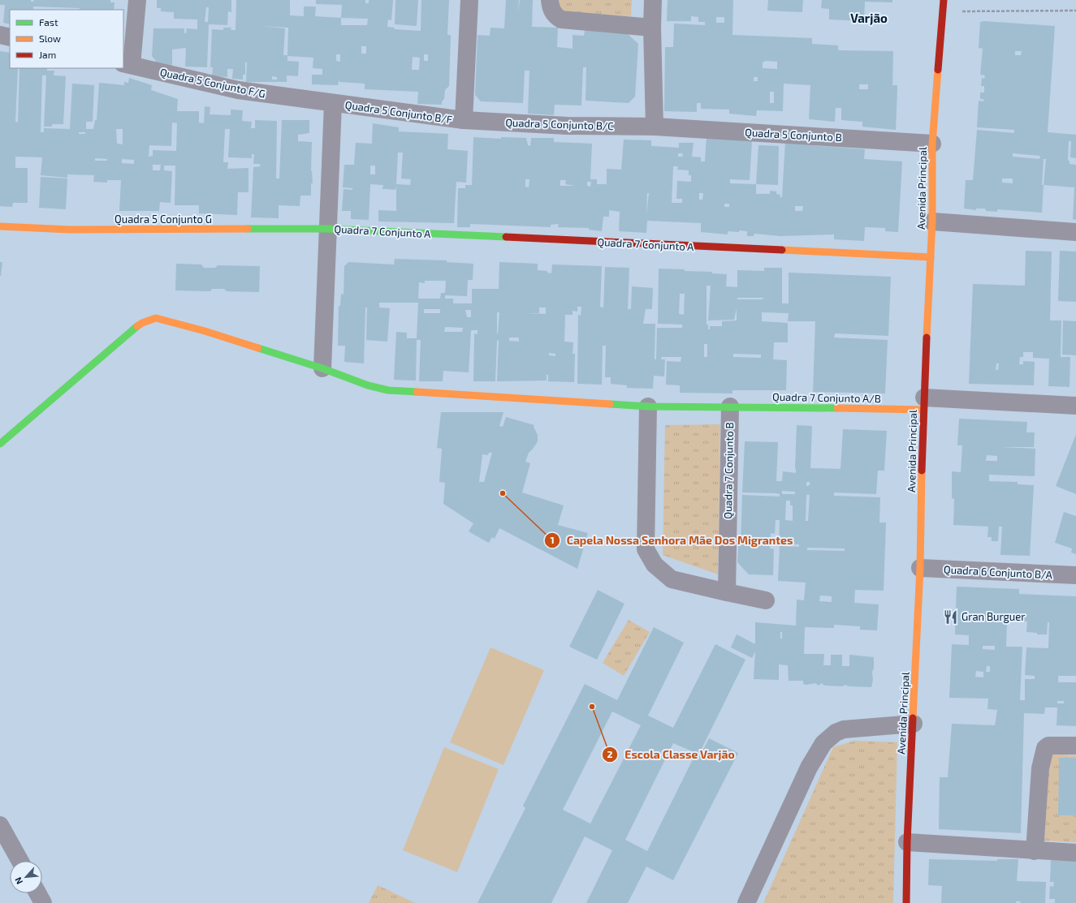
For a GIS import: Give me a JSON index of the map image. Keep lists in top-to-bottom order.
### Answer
{
  "streets": {
    "street": [
      "Quadra 5 Conjunto F/G",
      "Quadra 5 Conjunto B/F",
      "Quadra 5 Conjunto B/C",
      "Quadra 5 Conjunto B",
      "Avenida Principal",
      "Quadra 5 Conjunto G",
      "Quadra 7 Conjunto A",
      "Quadra 7 Conjunto A/B",
      "Quadra 7 Conjunto B",
      "Quadra 6 Conjunto B/A"
    ]
  },
  "crossings": [
    ["Quadra 5 Conjunto F/G", "Quadra 5 Conjunto B/F"],
    ["Quadra 5 Conjunto B/F", "Quadra 5 Conjunto B/C"],
    ["Quadra 5 Conjunto B/C", "Quadra 5 Conjunto B"],
    ["Quadra 5 Conjunto B", "Avenida Principal"],
    ["Avenida Principal", "Quadra 7 Conjunto A"],
    ["Avenida Principal", "Quadra 7 Conjunto A/B"],
    ["Avenida Principal", "Quadra 6 Conjunto B/A"],
    ["Quadra 5 Conjunto G", "Quadra 7 Conjunto A"],
    ["Quadra 7 Conjunto A/B", "Quadra 7 Conjunto B"]
  ],
  "districts": ["Varjão"],
  "places": {
    "other": ["Capela Nossa Senhora Mãe Dos Migrantes", "Escola Classe Varjão"],
    "restaurant": ["Gran Burguer"]
  },
  "legend": ["Fast", "Slow", "Jam"],
  "north": "bottom left"
}
